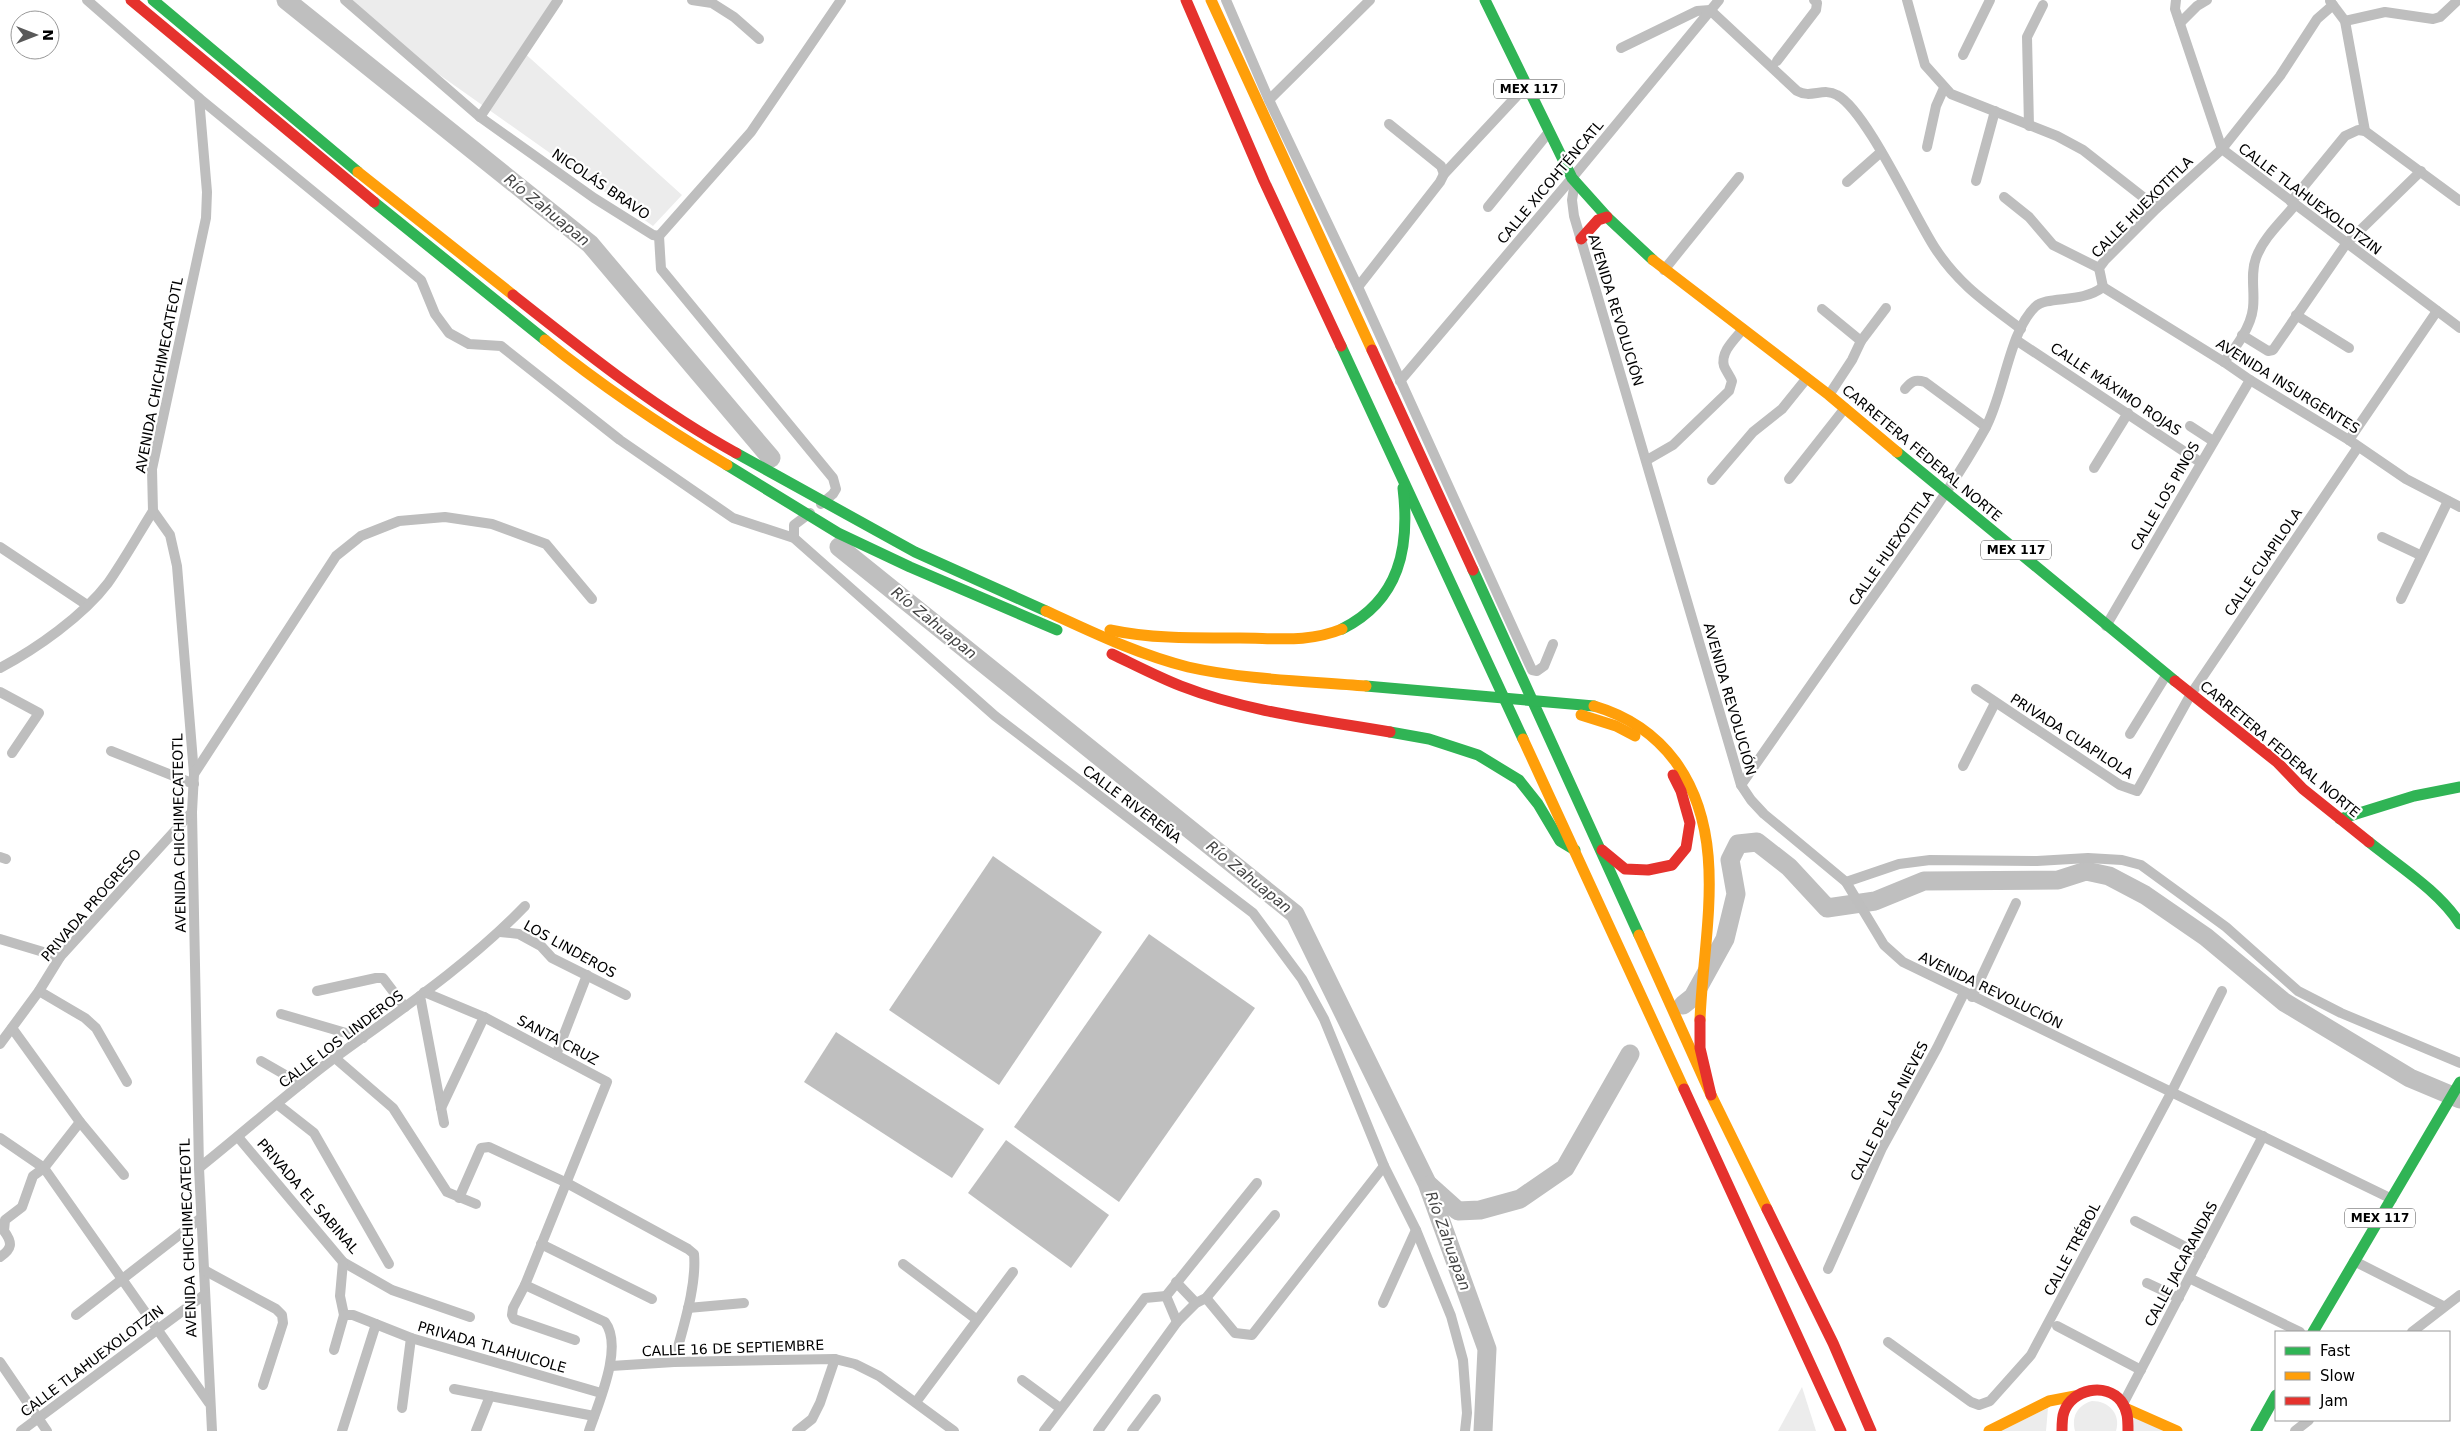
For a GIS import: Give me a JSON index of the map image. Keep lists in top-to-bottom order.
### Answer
{
  "streets": {
    "main road": ["MEX 117", "CARRETERA FEDERAL NORTE"],
    "street": [
      "CALLE XICOHTÉNCATL",
      "NICOLÁS BRAVO",
      "CALLE TLAHUEXOLOTZIN",
      "CALLE HUEXOTITLA",
      "AVENIDA REVOLUCIÓN",
      "AVENIDA CHICHIMECATEOTL",
      "AVENIDA INSURGENTES",
      "CALLE MÁXIMO ROJAS",
      "CALLE LOS PINOS",
      "CALLE CUAPILOLA",
      "PRIVADA CUAPILOLA",
      "CALLE RIVEREÑA",
      "PRIVADA PROGRESO",
      "LOS LINDEROS",
      "CALLE LOS LINDEROS",
      "SANTA CRUZ",
      "CALLE DE LAS NIEVES",
      "PRIVADA EL SABINAL",
      "CALLE TRÉBOL",
      "CALLE JACARANDAS",
      "PRIVADA TLAHUICOLE",
      "CALLE 16 DE SEPTIEMBRE"
    ]
  },
  "crossings": [
    ["MEX 117", "CALLE XICOHTÉNCATL"],
    ["MEX 117", "AVENIDA REVOLUCIÓN"],
    ["MEX 117", "CARRETERA FEDERAL NORTE"],
    ["CALLE XICOHTÉNCATL", "AVENIDA REVOLUCIÓN"],
    ["CALLE XICOHTÉNCATL", "CARRETERA FEDERAL NORTE"],
    ["CALLE TLAHUEXOLOTZIN", "CALLE HUEXOTITLA"],
    ["CALLE TLAHUEXOLOTZIN", "AVENIDA CHICHIMECATEOTL"],
    ["CALLE TLAHUEXOLOTZIN", "CALLE CUAPILOLA"],
    ["CALLE HUEXOTITLA", "AVENIDA REVOLUCIÓN"],
    ["CALLE HUEXOTITLA", "AVENIDA INSURGENTES"],
    ["CALLE HUEXOTITLA", "CALLE MÁXIMO ROJAS"],
    ["CALLE HUEXOTITLA", "CARRETERA FEDERAL NORTE"],
    ["AVENIDA REVOLUCIÓN", "CARRETERA FEDERAL NORTE"],
    ["AVENIDA REVOLUCIÓN", "CALLE DE LAS NIEVES"],
    ["AVENIDA REVOLUCIÓN", "CALLE TRÉBOL"],
    ["AVENIDA REVOLUCIÓN", "CALLE JACARANDAS"],
    ["AVENIDA CHICHIMECATEOTL", "PRIVADA PROGRESO"],
    ["AVENIDA CHICHIMECATEOTL", "CALLE LOS LINDEROS"],
    ["AVENIDA INSURGENTES", "CALLE LOS PINOS"],
    ["AVENIDA INSURGENTES", "CALLE CUAPILOLA"],
    ["CALLE MÁXIMO ROJAS", "CALLE LOS PINOS"],
    ["CARRETERA FEDERAL NORTE", "CALLE LOS PINOS"],
    ["CARRETERA FEDERAL NORTE", "CALLE CUAPILOLA"],
    ["CARRETERA FEDERAL NORTE", "PRIVADA CUAPILOLA"],
    ["CALLE CUAPILOLA", "PRIVADA CUAPILOLA"],
    ["LOS LINDEROS", "CALLE LOS LINDEROS"],
    ["CALLE LOS LINDEROS", "SANTA CRUZ"],
    ["CALLE LOS LINDEROS", "PRIVADA EL SABINAL"]
  ],
  "water": ["Río Zahuapan"],
  "legend": ["Fast", "Slow", "Jam"],
  "north": "right"
}
